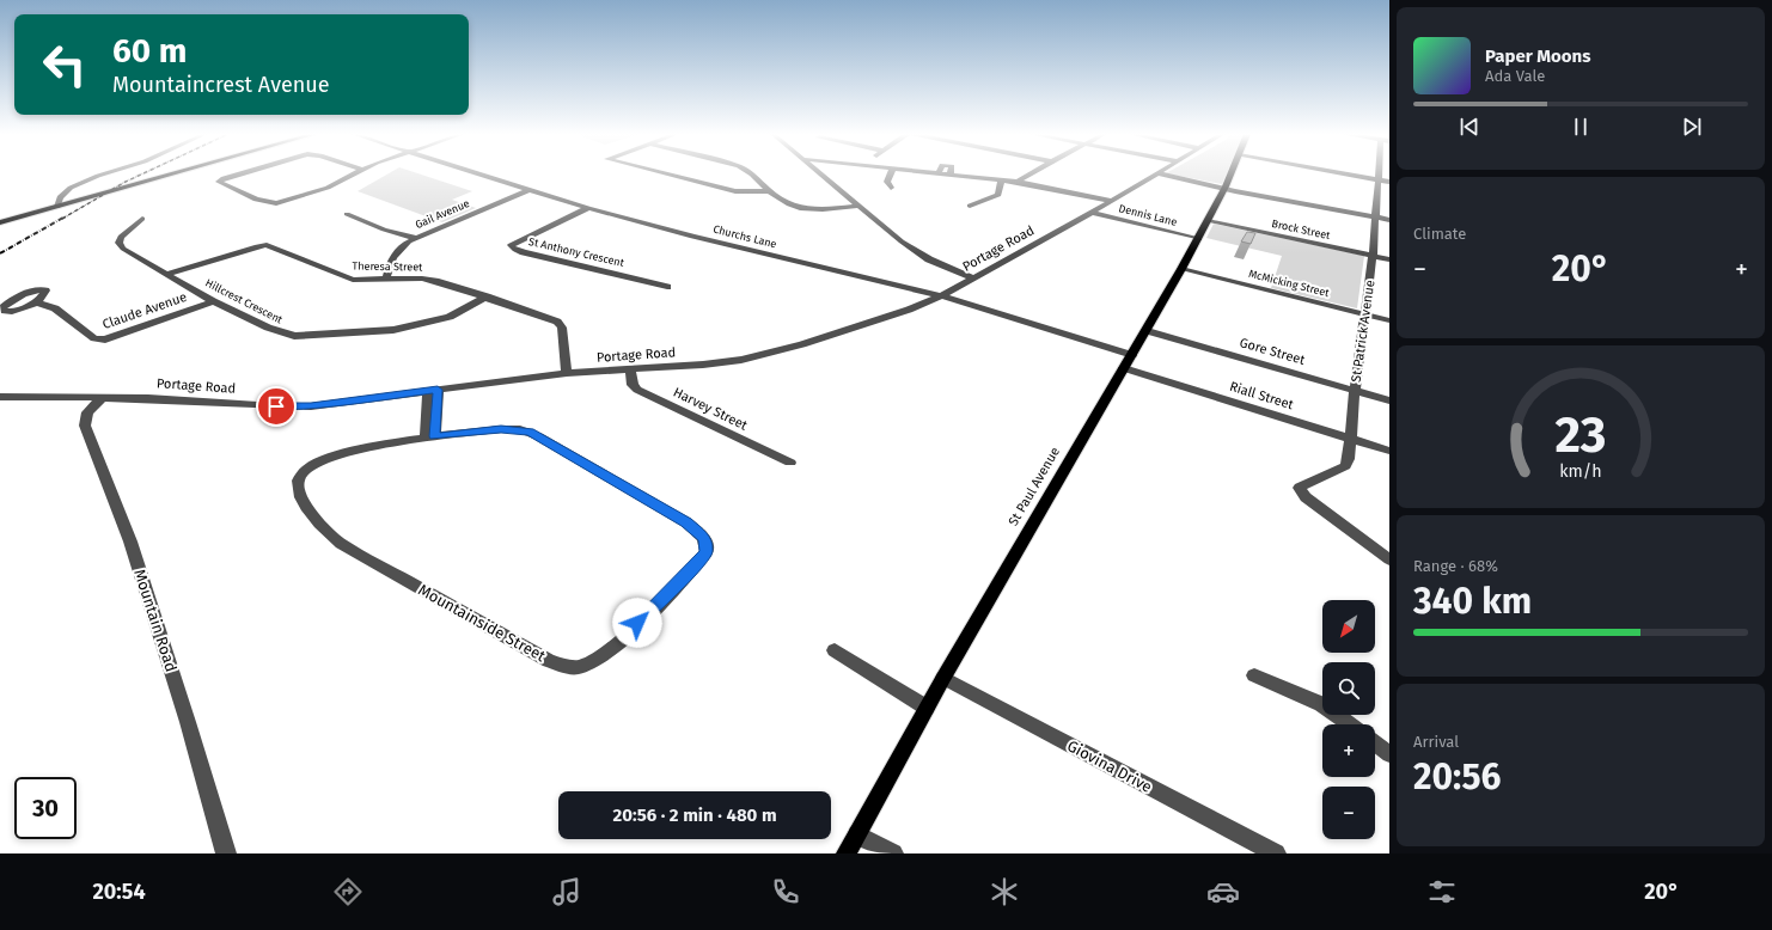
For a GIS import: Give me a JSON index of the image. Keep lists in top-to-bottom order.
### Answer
{
  "streets": {
    "main road": ["St Paul Avenue"],
    "street": [
      "Gail Avenue",
      "Dennis Lane",
      "Brock Street",
      "Churchs Lane",
      "Portage Road",
      "St Anthony Crescent",
      "Theresa Street",
      "McMicking Street",
      "Hillcrest Crescent",
      "Claude Avenue",
      "St Patrick Avenue",
      "Gore Street",
      "Riall Street",
      "Harvey Street",
      "Mountain Road",
      "Mountainside Street",
      "Giovina Drive"
    ]
  },
  "crossings": [
    ["Gail Avenue", "Churchs Lane"],
    ["Gail Avenue", "Theresa Street"],
    ["Dennis Lane", "Portage Road"],
    ["Dennis Lane", "St Paul Avenue"],
    ["Brock Street", "St Patrick Avenue"],
    ["Brock Street", "St Paul Avenue"],
    ["Churchs Lane", "Portage Road"],
    ["Churchs Lane", "St Anthony Crescent"],
    ["Churchs Lane", "St Paul Avenue"],
    ["Portage Road", "Theresa Street"],
    ["Portage Road", "Harvey Street"],
    ["Portage Road", "Mountain Road"],
    ["Theresa Street", "Hillcrest Crescent"],
    ["McMicking Street", "St Patrick Avenue"],
    ["McMicking Street", "St Paul Avenue"],
    ["Hillcrest Crescent", "Claude Avenue"],
    ["St Patrick Avenue", "Gore Street"],
    ["St Patrick Avenue", "Riall Street"],
    ["Gore Street", "St Paul Avenue"],
    ["Riall Street", "St Paul Avenue"],
    ["St Paul Avenue", "Giovina Drive"]
  ],
  "north": "bottom left",
  "page": {
    "turn": ["60 m", "Mountaincrest Avenue"],
    "song": ["Paper Moons", "Ada Vale"],
    "tile": [
      "Climate",
      ["Range · 68%", "340 km"],
      ["Arrival", "20:56"]
    ],
    "heat": ["−", "20°", "+"],
    "map_buttons": ["+", "−"],
    "limit": "30",
    "trip": "20:56 · 2 min · 480 m",
    "tabs": ["20:54", "20°"],
    "gauge": ["23", "km/h"]
  }
}
